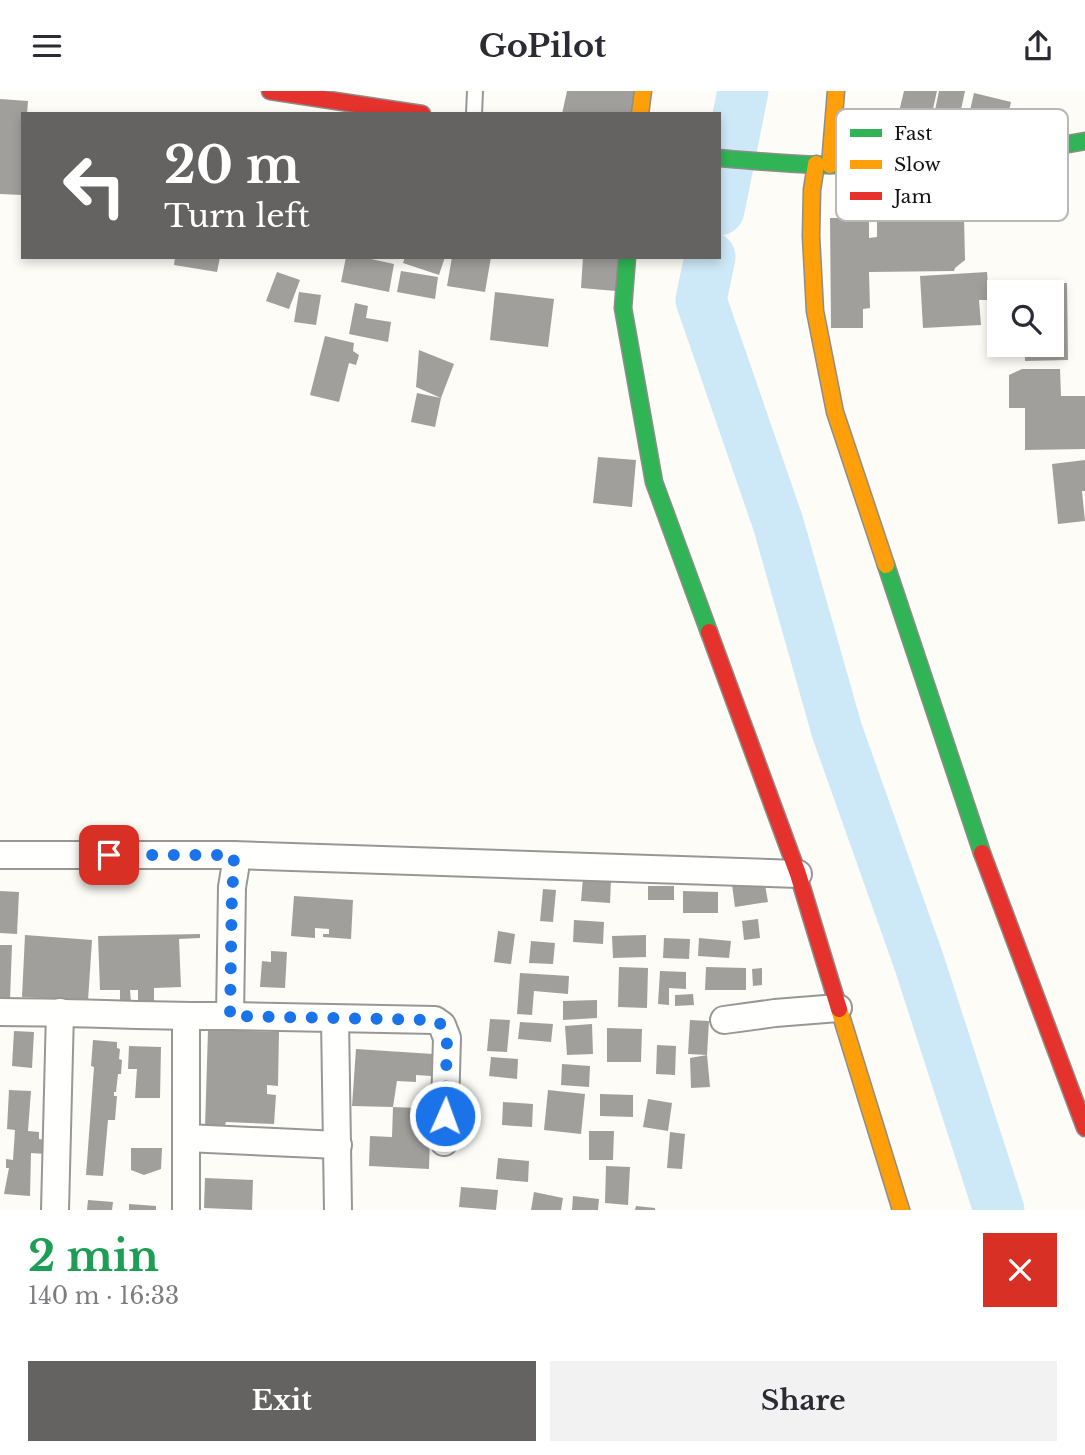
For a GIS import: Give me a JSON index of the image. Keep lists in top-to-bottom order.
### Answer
{
  "legend": ["Fast", "Slow", "Jam"],
  "page": {
    "header": "GoPilot",
    "turn": ["20 m", "Turn left"],
    "heading": ["2 min", "140 m · 16:33"],
    "buttons": ["Exit", "Share"]
  }
}
